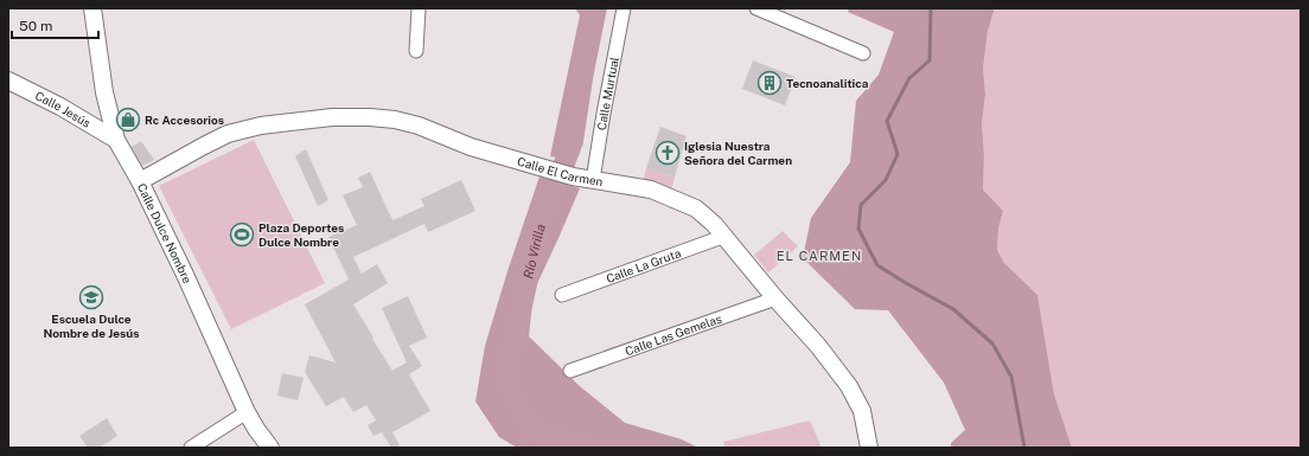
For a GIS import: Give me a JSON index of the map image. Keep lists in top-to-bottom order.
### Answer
{
  "streets": {
    "street": [
      "Calle Murtual",
      "Calle Jesús",
      "Calle El Carmen",
      "Calle Dulce Nombre",
      "Calle La Gruta",
      "Calle Las Gemelas"
    ]
  },
  "crossings": [
    ["Calle Murtual", "Calle El Carmen"],
    ["Calle Jesús", "Calle Dulce Nombre"],
    ["Calle El Carmen", "Calle Dulce Nombre"],
    ["Calle El Carmen", "Calle La Gruta"],
    ["Calle El Carmen", "Calle Las Gemelas"]
  ],
  "districts": ["EL CARMEN"],
  "water": ["Río Virilla"],
  "places": {
    "building": ["Tecnoanalitica"],
    "shop": ["Rc Accesorios"],
    "church": ["Iglesia Nuestra Señora del Carmen"],
    "sports": ["Plaza Deportes Dulce Nombre"],
    "school or university": ["Escuela Dulce Nombre de Jesús"]
  },
  "scale_bar": "50 m"
}
